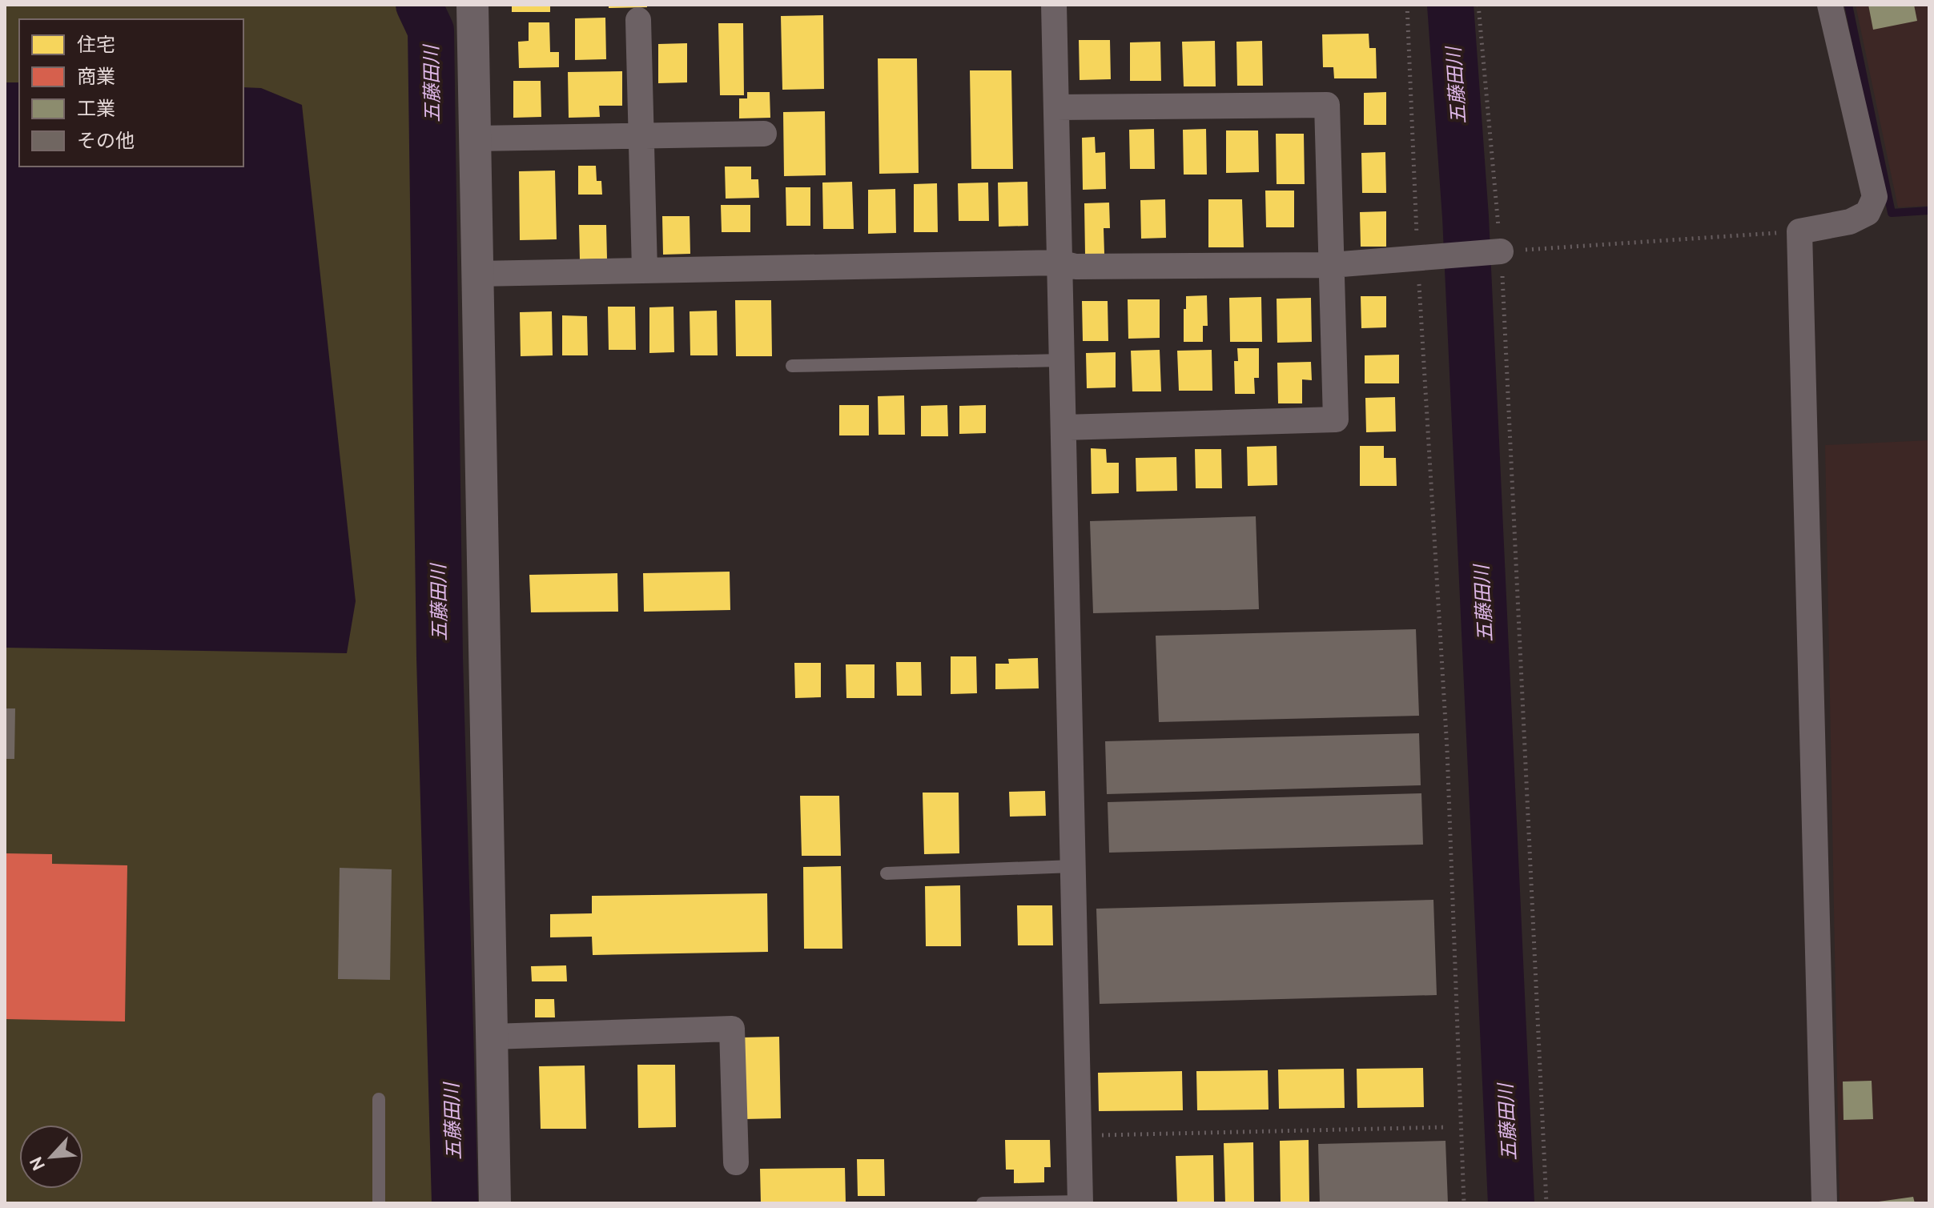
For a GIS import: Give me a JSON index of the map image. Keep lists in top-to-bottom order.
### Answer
{
  "water": ["五藤田川"],
  "legend": [
    "住宅",
    "商業",
    "工業",
    "その他"
  ],
  "north": "bottom left"
}
